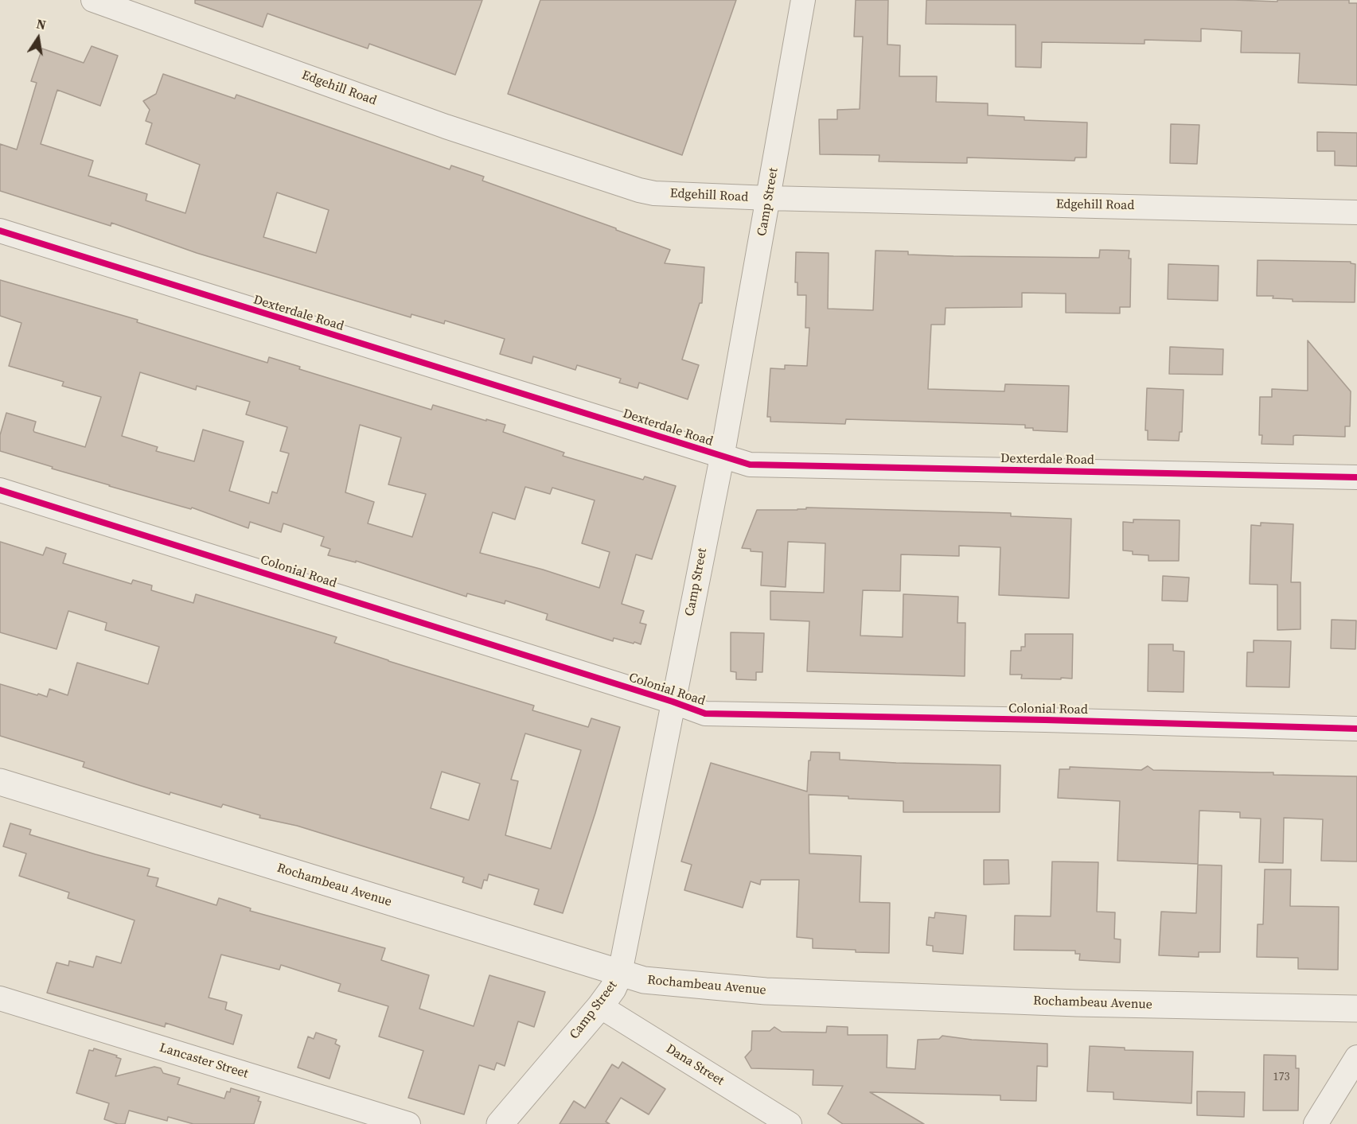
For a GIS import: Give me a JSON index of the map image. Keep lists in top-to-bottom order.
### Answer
{
  "streets": {
    "street": [
      "Edgehill Road",
      "Camp Street",
      "Dexterdale Road",
      "Colonial Road",
      "Rochambeau Avenue",
      "Lancaster Street",
      "Dana Street"
    ]
  },
  "crossings": [
    ["Edgehill Road", "Camp Street"],
    ["Camp Street", "Dexterdale Road"],
    ["Camp Street", "Colonial Road"],
    ["Camp Street", "Rochambeau Avenue"],
    ["Camp Street", "Dana Street"]
  ],
  "house_numbers": ["173"],
  "north": "top"
}
